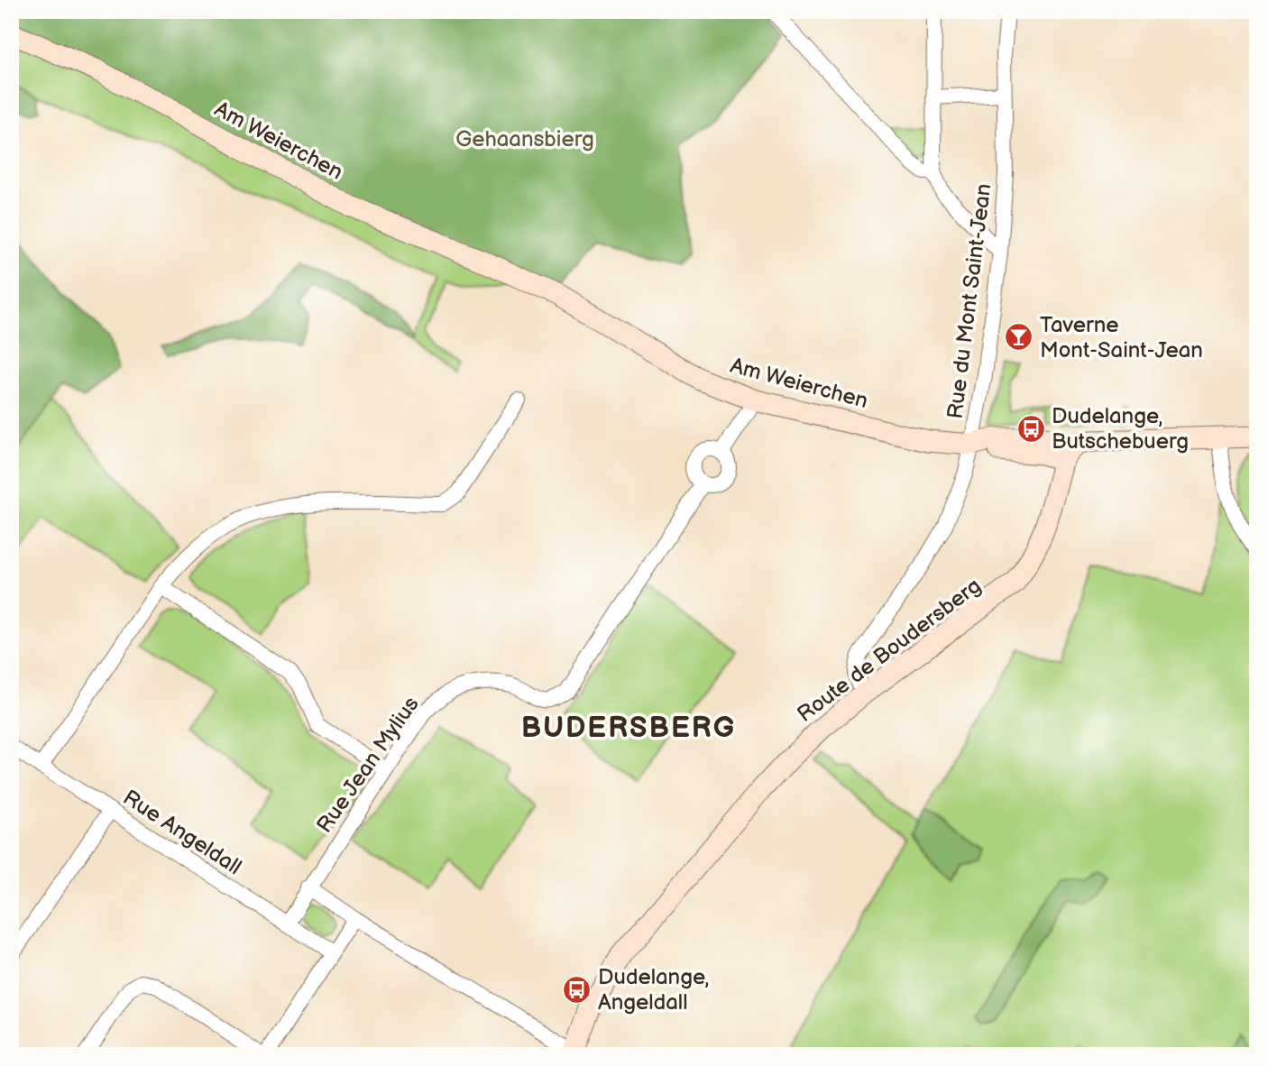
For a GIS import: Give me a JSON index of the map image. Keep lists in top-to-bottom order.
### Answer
{
  "streets": {
    "main road": ["Am Weierchen", "Route de Boudersberg"],
    "street": ["Rue du Mont Saint-Jean", "Rue Jean Mylius", "Rue Angeldall"]
  },
  "crossings": [
    ["Am Weierchen", "Rue du Mont Saint-Jean"],
    ["Am Weierchen", "Route de Boudersberg"],
    ["Rue du Mont Saint-Jean", "Route de Boudersberg"],
    ["Rue Jean Mylius", "Rue Angeldall"]
  ],
  "districts": ["BUDERSBERG"],
  "parks": ["Gehaansbierg"],
  "places": {
    "bar": ["Taverne Mont-Saint-Jean"],
    "bus stop": ["Dudelange, Butschebuerg", "Dudelange, Angeldall"]
  }
}
